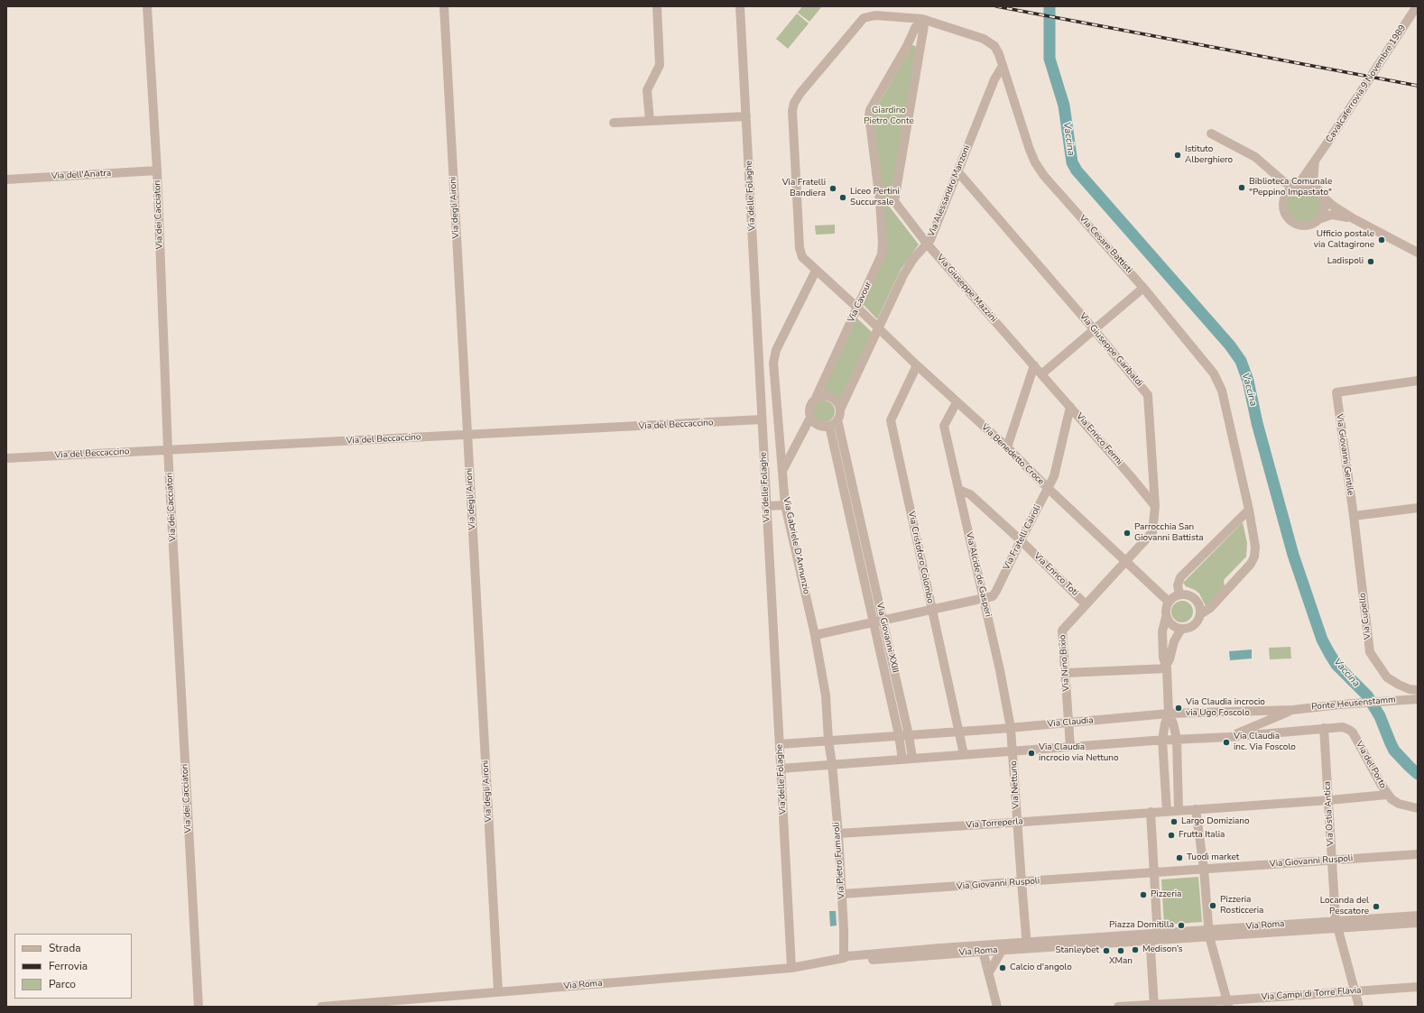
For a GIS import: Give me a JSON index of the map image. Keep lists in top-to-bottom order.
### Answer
{
  "streets": {
    "street": [
      "Cavalcaferrovia 9 Novembre 1989",
      "Via dell'Anatra",
      "Via Alessandro Manzoni",
      "Via delle Folaghe",
      "Via degli Aironi",
      "Via dei Cacciatori",
      "Via Cesare Battisti",
      "Via Giuseppe Mazzini",
      "Via Cavour",
      "Via Giuseppe Garibaldi",
      "Via del Beccaccino",
      "Via Enrico Fermi",
      "Via Benedetto Croce",
      "Via Giovanni Gentile",
      "Via Fratelli Cairoli",
      "Via Gabriele D'Annunzio",
      "Via Cristoforo Colombo",
      "Via Alcide de Gasperi",
      "Via Enrico Toti",
      "Via Cupello",
      "Via Giovanni XXIII",
      "Via Nino Bixio",
      "Ponte Heusenstamm",
      "Via Claudia",
      "Via del Porto",
      "Via Nettuno",
      "Via Ostia Antica",
      "Via Torreperla",
      "Via Pietro Fumaroli",
      "Via Giovanni Ruspoli",
      "Via Roma",
      "Via Campi di Torre Flavia"
    ]
  },
  "crossings": [
    ["Via dell'Anatra", "Via dei Cacciatori"],
    ["Via Alessandro Manzoni", "Via Cesare Battisti"],
    ["Via Alessandro Manzoni", "Via Giuseppe Mazzini"],
    ["Via Alessandro Manzoni", "Via Cavour"],
    ["Via Alessandro Manzoni", "Via Giuseppe Garibaldi"],
    ["Via Alessandro Manzoni", "Via Benedetto Croce"],
    ["Via Alessandro Manzoni", "Via Giovanni XXIII"],
    ["Via delle Folaghe", "Via del Beccaccino"],
    ["Via delle Folaghe", "Via Claudia"],
    ["Via delle Folaghe", "Via Roma"],
    ["Via degli Aironi", "Via del Beccaccino"],
    ["Via degli Aironi", "Via Roma"],
    ["Via dei Cacciatori", "Via del Beccaccino"],
    ["Via Cesare Battisti", "Via Cavour"],
    ["Via Cesare Battisti", "Via Benedetto Croce"],
    ["Via Giuseppe Mazzini", "Via Enrico Fermi"],
    ["Via Cavour", "Via Benedetto Croce"],
    ["Via Cavour", "Via Giovanni XXIII"],
    ["Via Giuseppe Garibaldi", "Via Enrico Fermi"],
    ["Via Giuseppe Garibaldi", "Via Benedetto Croce"],
    ["Via Giuseppe Garibaldi", "Via Nino Bixio"],
    ["Via Enrico Fermi", "Via Fratelli Cairoli"],
    ["Via Benedetto Croce", "Via Fratelli Cairoli"],
    ["Via Benedetto Croce", "Via Cristoforo Colombo"],
    ["Via Benedetto Croce", "Via Alcide de Gasperi"],
    ["Via Benedetto Croce", "Via Nino Bixio"],
    ["Via Giovanni Gentile", "Via Cupello"],
    ["Via Fratelli Cairoli", "Via Alcide de Gasperi"],
    ["Via Fratelli Cairoli", "Via Enrico Toti"],
    ["Via Gabriele D'Annunzio", "Via Claudia"],
    ["Via Gabriele D'Annunzio", "Via Pietro Fumaroli"],
    ["Via Cristoforo Colombo", "Via Claudia"],
    ["Via Alcide de Gasperi", "Via Enrico Toti"],
    ["Via Alcide de Gasperi", "Via Claudia"],
    ["Via Alcide de Gasperi", "Via Nettuno"],
    ["Via Enrico Toti", "Via Nino Bixio"],
    ["Via Cupello", "Ponte Heusenstamm"],
    ["Via Giovanni XXIII", "Via Claudia"],
    ["Via Nino Bixio", "Via Claudia"],
    ["Ponte Heusenstamm", "Via Claudia"],
    ["Via del Porto", "Via Ostia Antica"],
    ["Via Nettuno", "Via Torreperla"],
    ["Via Nettuno", "Via Giovanni Ruspoli"],
    ["Via Nettuno", "Via Roma"],
    ["Via Ostia Antica", "Via Giovanni Ruspoli"],
    ["Via Ostia Antica", "Via Roma"],
    ["Via Ostia Antica", "Via Campi di Torre Flavia"],
    ["Via Torreperla", "Via Pietro Fumaroli"],
    ["Via Pietro Fumaroli", "Via Giovanni Ruspoli"],
    ["Via Pietro Fumaroli", "Via Roma"]
  ],
  "water": ["Vaccina"],
  "parks": ["Giardino Pietro Conte"],
  "places": [
    "Istituto Alberghiero",
    "Biblioteca Comunale \"Peppino Impastato\"",
    "Via Fratelli Bandiera",
    "Liceo Pertini Succursale",
    "Ufficio postale via Caltagirone",
    "Ladispoli",
    "Parrocchia San Giovanni Battista",
    "Via Claudia incrocio via Ugo Foscolo",
    "Via Claudia inc. Via Foscolo",
    "Via Claudia incrocio via Nettuno",
    "Largo Domiziano",
    "Frutta Italia",
    "Tuodì market",
    "Pizzeria",
    "Pizzeria Rosticceria",
    "Locanda del Pescatore",
    "Piazza Domitilla",
    "Medison’s",
    "Stanleybet",
    "XMan",
    "Calcio d'angolo"
  ],
  "legend": ["Strada", "Ferrovia", "Parco"]
}
